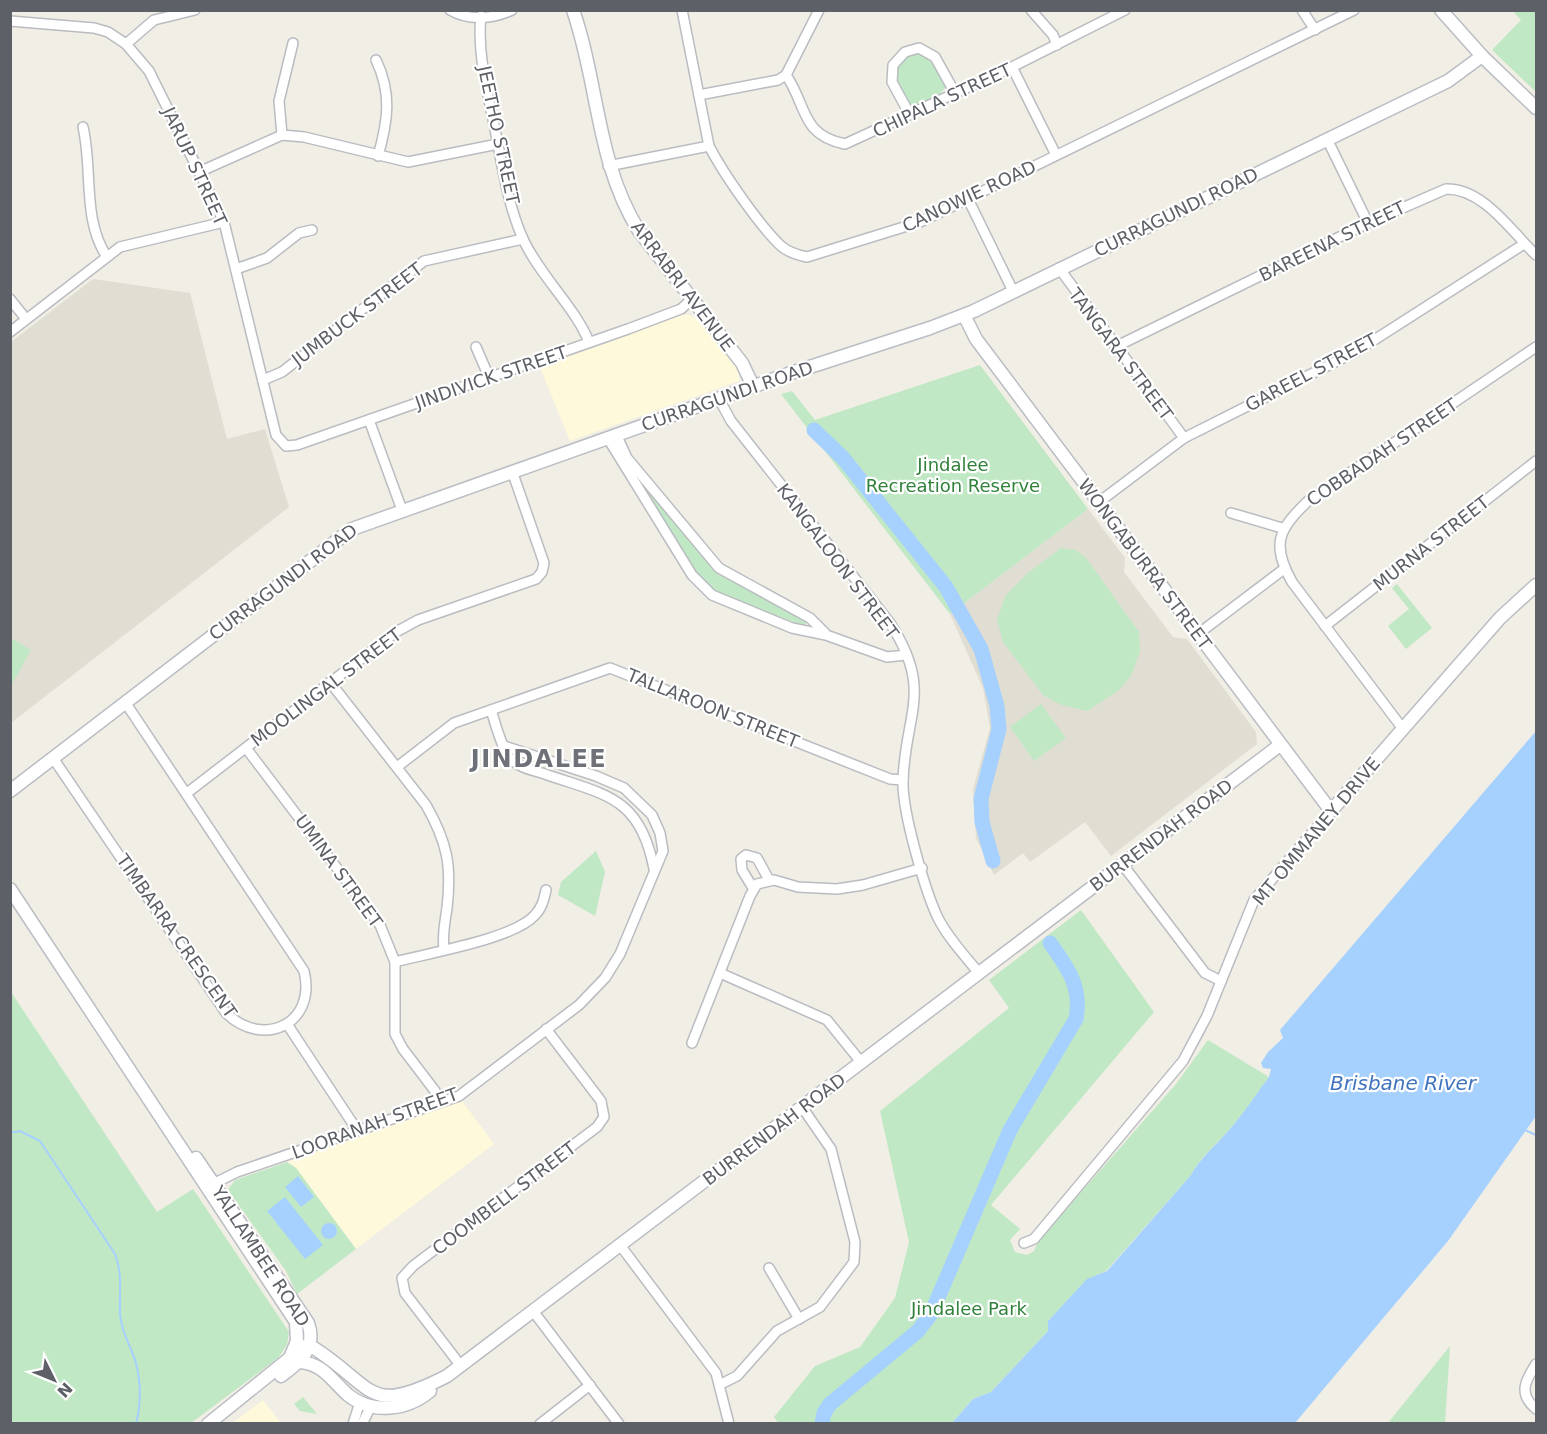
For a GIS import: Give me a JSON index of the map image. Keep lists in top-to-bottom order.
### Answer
{
  "streets": {
    "street": [
      "CHIPALA STREET",
      "JEETHO STREET",
      "JARUP STREET",
      "CANOWIE ROAD",
      "CURRAGUNDI ROAD",
      "BAREENA STREET",
      "ARRABRI AVENUE",
      "JUMBUCK STREET",
      "TANGARA STREET",
      "GAREEL STREET",
      "JINDIVICK STREET",
      "COBBADAH STREET",
      "MURNA STREET",
      "KANGALOON STREET",
      "WONGABURRA STREET",
      "MOOLINGAL STREET",
      "TALLAROON STREET",
      "MT OMMANEY DRIVE",
      "BURRENDAH ROAD",
      "UMINA STREET",
      "TIMBARRA CRESCENT",
      "LOORANAH STREET",
      "COOMBELL STREET",
      "YALLAMBEE ROAD"
    ]
  },
  "crossings": [
    ["JEETHO STREET", "JUMBUCK STREET"],
    ["JEETHO STREET", "JINDIVICK STREET"],
    ["JARUP STREET", "JUMBUCK STREET"],
    ["JARUP STREET", "JINDIVICK STREET"],
    ["CURRAGUNDI ROAD", "ARRABRI AVENUE"],
    ["CURRAGUNDI ROAD", "TANGARA STREET"],
    ["CURRAGUNDI ROAD", "KANGALOON STREET"],
    ["CURRAGUNDI ROAD", "WONGABURRA STREET"],
    ["CURRAGUNDI ROAD", "MOOLINGAL STREET"],
    ["CURRAGUNDI ROAD", "TIMBARRA CRESCENT"],
    ["BAREENA STREET", "TANGARA STREET"],
    ["BAREENA STREET", "GAREEL STREET"],
    ["ARRABRI AVENUE", "JINDIVICK STREET"],
    ["TANGARA STREET", "GAREEL STREET"],
    ["GAREEL STREET", "WONGABURRA STREET"],
    ["KANGALOON STREET", "TALLAROON STREET"],
    ["KANGALOON STREET", "BURRENDAH ROAD"],
    ["WONGABURRA STREET", "MT OMMANEY DRIVE"],
    ["WONGABURRA STREET", "BURRENDAH ROAD"],
    ["MOOLINGAL STREET", "UMINA STREET"],
    ["BURRENDAH ROAD", "COOMBELL STREET"],
    ["BURRENDAH ROAD", "YALLAMBEE ROAD"],
    ["UMINA STREET", "LOORANAH STREET"],
    ["LOORANAH STREET", "COOMBELL STREET"],
    ["LOORANAH STREET", "YALLAMBEE ROAD"]
  ],
  "districts": ["JINDALEE"],
  "water": ["Brisbane River"],
  "parks": ["Jindalee Recreation Reserve", "Jindalee Park"],
  "north": "bottom right"
}
